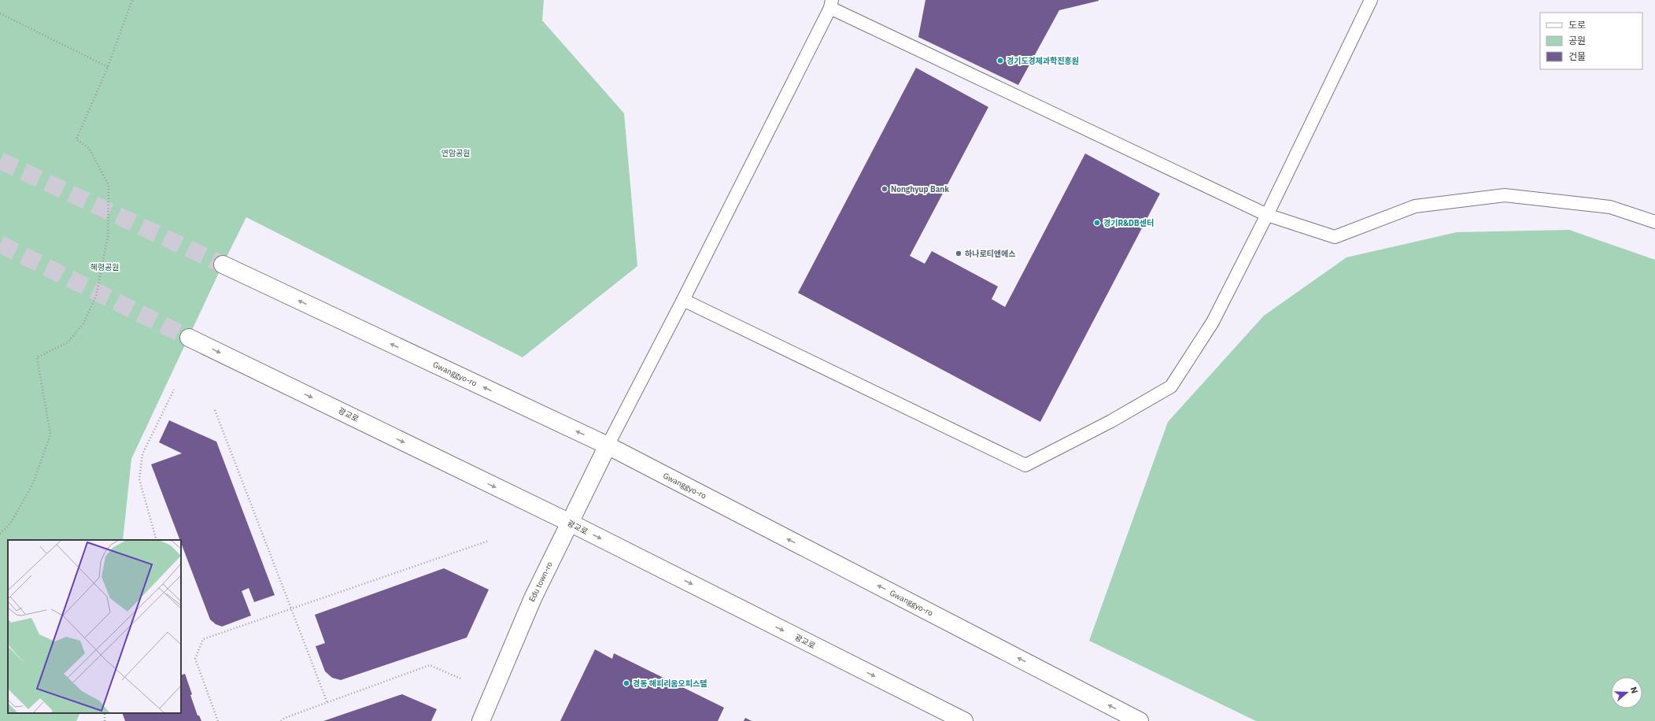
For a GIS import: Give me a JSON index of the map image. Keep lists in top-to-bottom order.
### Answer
{
  "streets": {
    "main road": ["Gwanggyo-ro", "광교로", "Edu town-ro"]
  },
  "crossings": [
    ["Gwanggyo-ro", "Edu town-ro"],
    ["광교로", "Edu town-ro"]
  ],
  "one_way": ["Gwanggyo-ro", "광교로"],
  "parks": ["연암공원", "혜령공원"],
  "places": [
    "경기도경제과학진흥원",
    "Nonghyup Bank",
    "경기R&DB센터",
    "하나로티앤에스",
    "경동 해피리움오피스텔"
  ],
  "legend": ["도로", "공원", "건물"],
  "north": "right"
}
